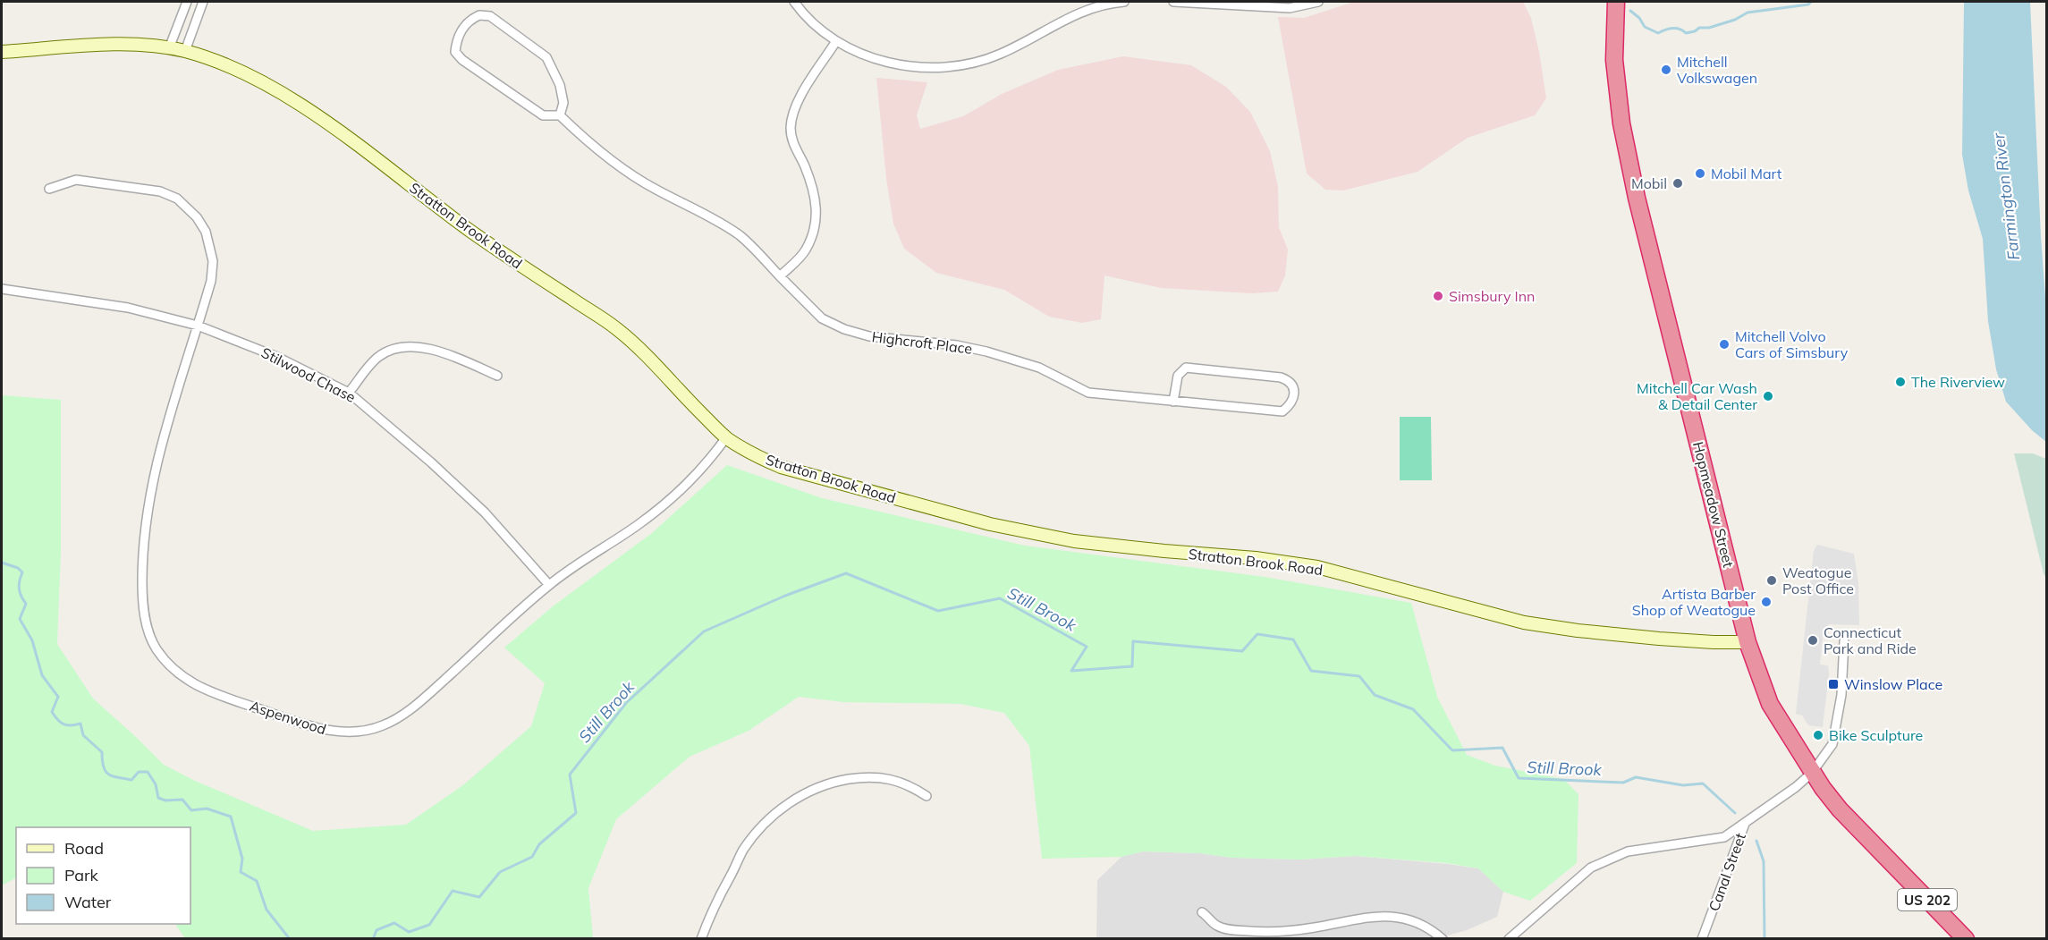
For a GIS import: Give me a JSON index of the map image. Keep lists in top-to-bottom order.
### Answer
{
  "streets": {
    "highway": ["Hopmeadow Street", "US 202"],
    "street": [
      "Stratton Brook Road",
      "Highcroft Place",
      "Stilwood Chase",
      "Aspenwood",
      "Canal Street"
    ]
  },
  "crossings": [
    ["Stratton Brook Road", "Hopmeadow Street"],
    ["Stratton Brook Road", "Aspenwood"],
    ["Stilwood Chase", "Aspenwood"],
    ["Hopmeadow Street", "Canal Street"]
  ],
  "water": ["Farmington River", "Still Brook"],
  "places": {
    "other": [
      "Mitchell Volkswagen",
      "Mobil Mart",
      "Mobil",
      "Simsbury Inn",
      "Mitchell Volvo Cars of Simsbury",
      "The Riverview",
      "Mitchell Car Wash & Detail Center",
      "Weatogue Post Office",
      "Artista Barber Shop of Weatogue",
      "Connecticut Park and Ride",
      "Bike Sculpture"
    ],
    "transit": ["Winslow Place"]
  },
  "legend": ["Road", "Park", "Water"]
}
